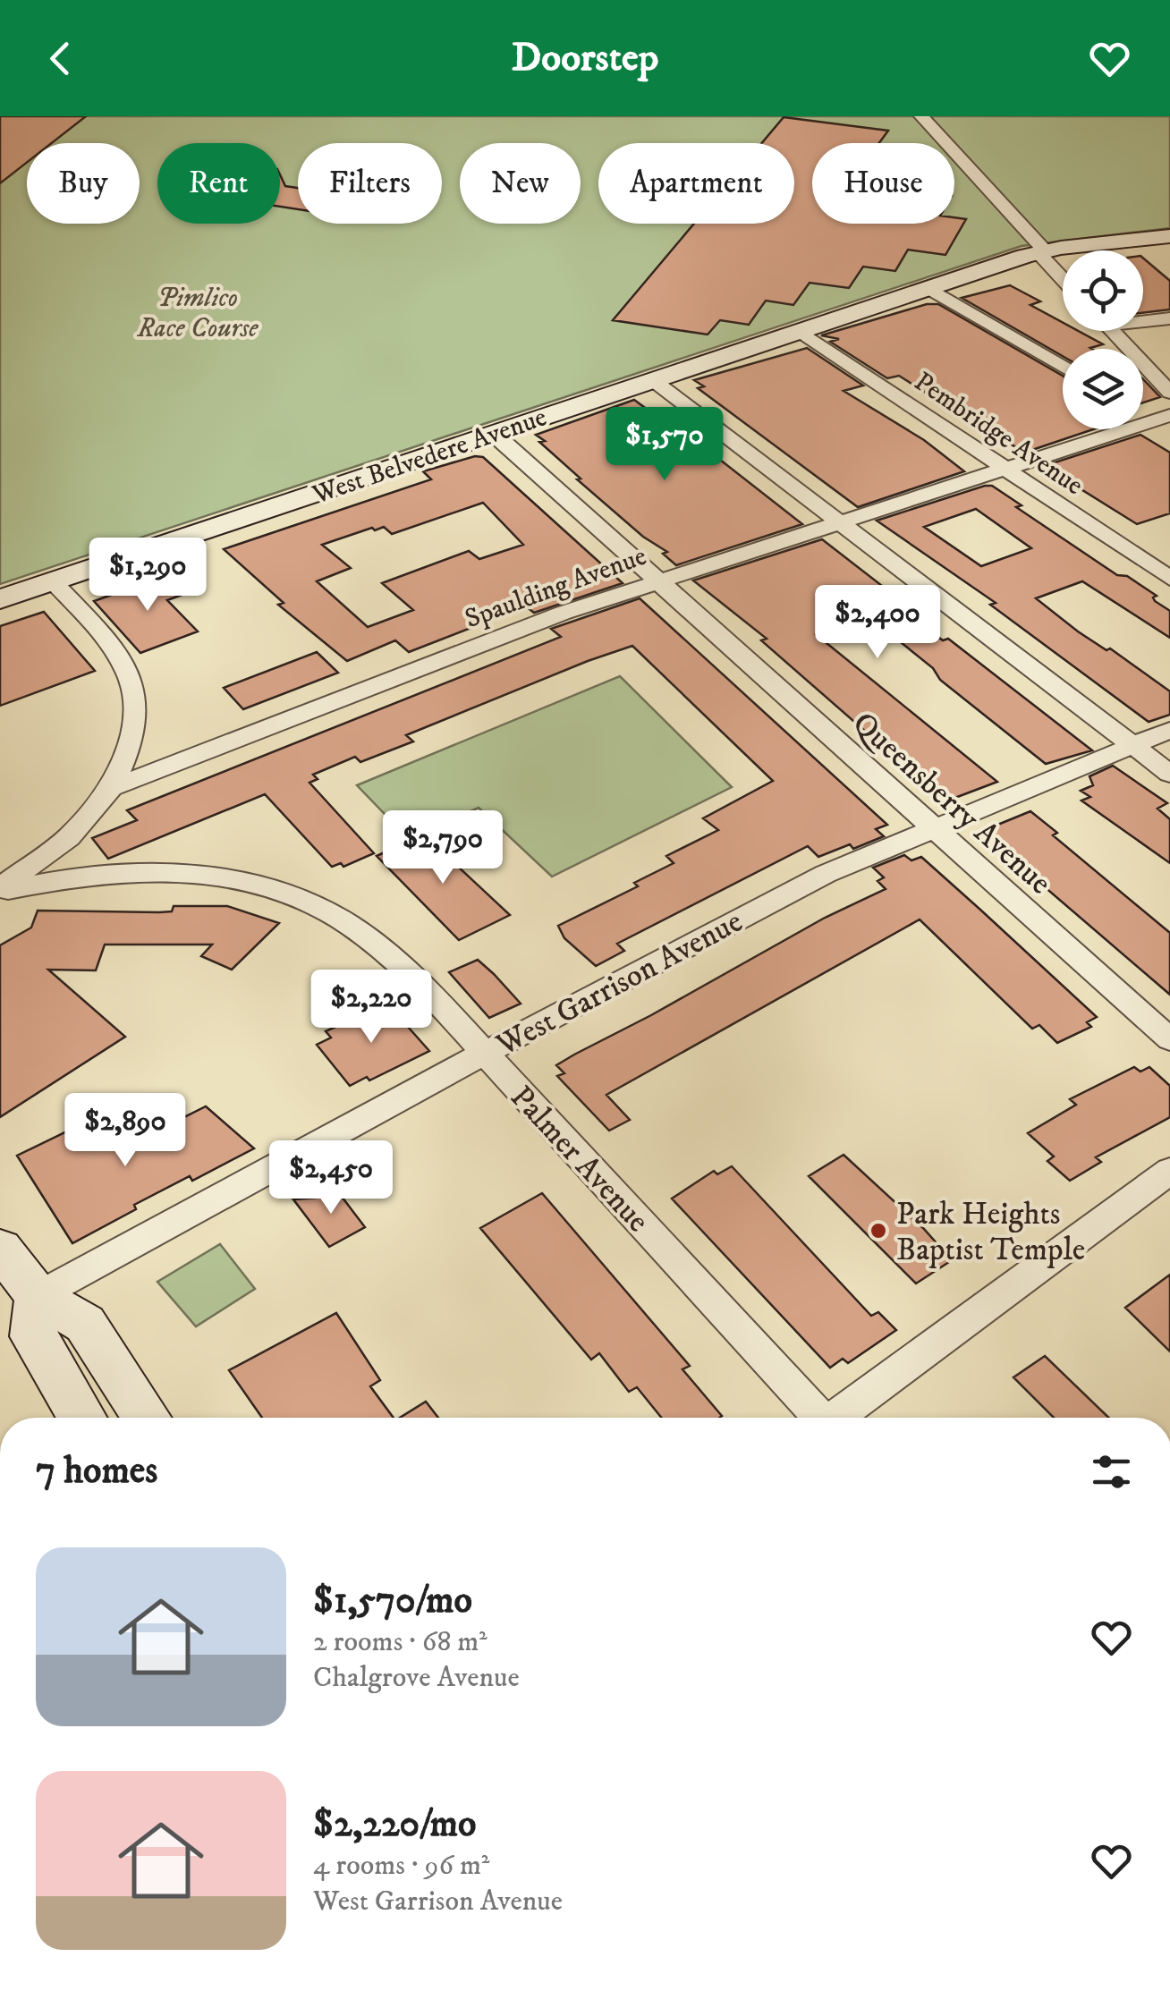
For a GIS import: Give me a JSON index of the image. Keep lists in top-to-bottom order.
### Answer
{
  "streets": {
    "main road": ["West Belvedere Avenue"],
    "street": [
      "Pembridge Avenue",
      "Spaulding Avenue",
      "Queensberry Avenue",
      "West Garrison Avenue",
      "Palmer Avenue"
    ]
  },
  "crossings": [
    ["Pembridge Avenue", "West Belvedere Avenue"],
    ["Pembridge Avenue", "Spaulding Avenue"],
    ["West Belvedere Avenue", "Queensberry Avenue"],
    ["Spaulding Avenue", "Queensberry Avenue"],
    ["Spaulding Avenue", "Palmer Avenue"],
    ["Queensberry Avenue", "West Garrison Avenue"],
    ["West Garrison Avenue", "Palmer Avenue"]
  ],
  "parks": ["Pimlico Race Course"],
  "places": ["Park Heights Baptist Temple"],
  "page": {
    "header": "Doorstep",
    "chip": [
      "Buy",
      "Rent",
      "Filters",
      "New",
      "Apartment",
      "House"
    ],
    "price": [
      "$1,570",
      "$1,290",
      "$2,400",
      "$2,790",
      "$2,220",
      "$2,890",
      "$2,450"
    ],
    "heading": "7 homes",
    "list": [
      {
        "name": "$1,570/mo",
        "note": "2 rooms · 68 m² · Chalgrove Avenue"
      },
      {
        "name": "$2,220/mo",
        "note": "4 rooms · 96 m² · West Garrison Avenue"
      }
    ]
  }
}
